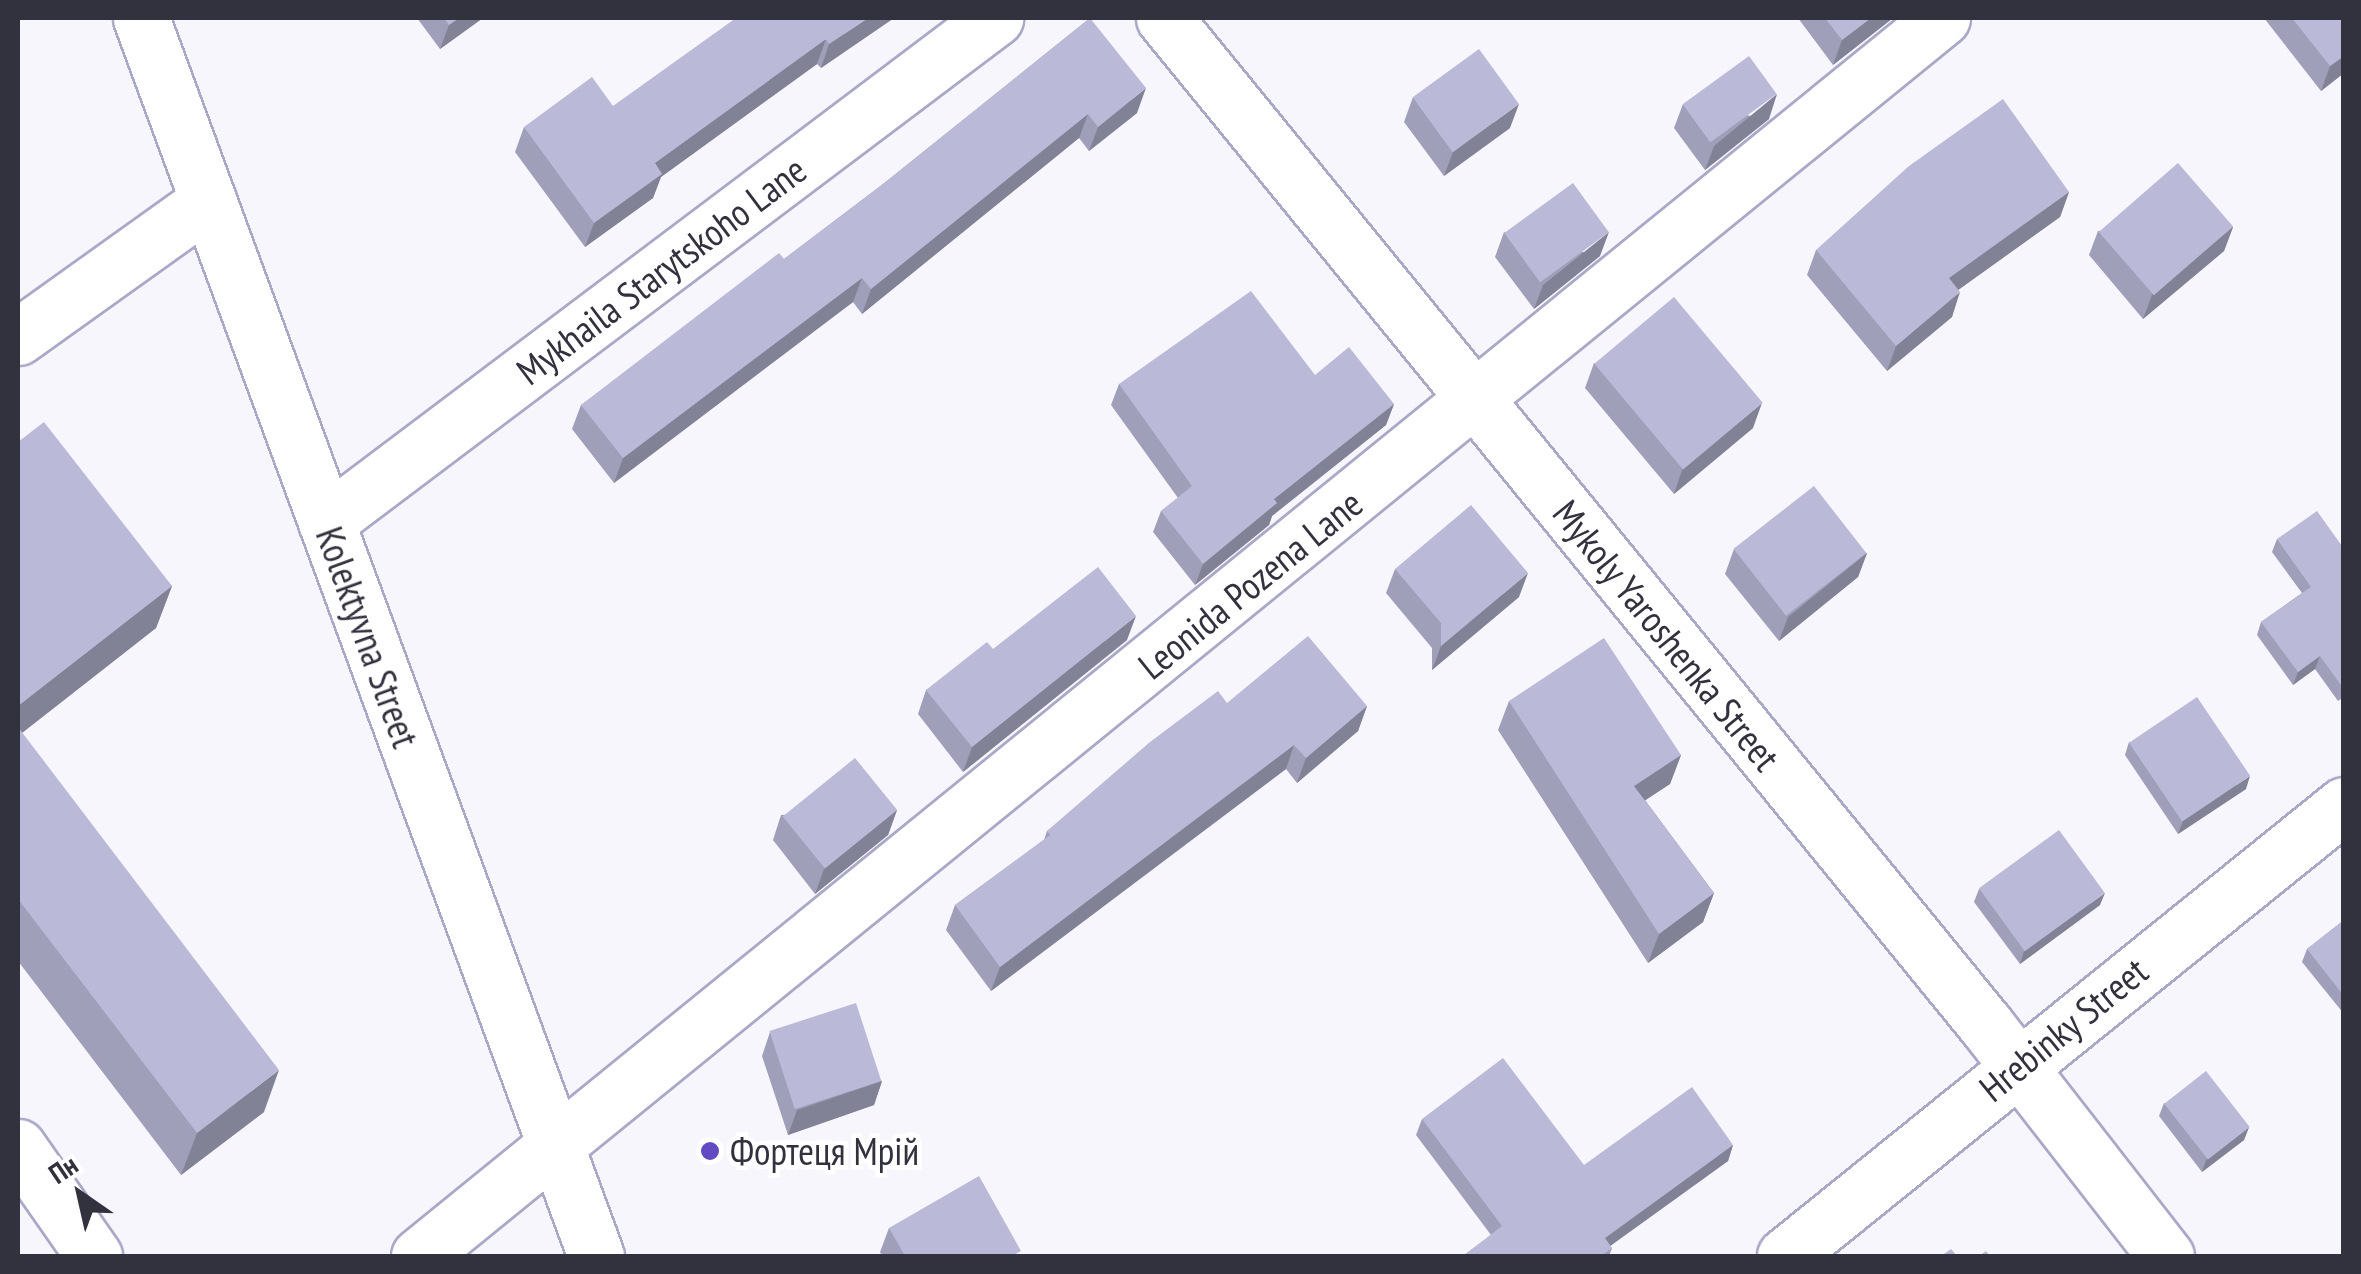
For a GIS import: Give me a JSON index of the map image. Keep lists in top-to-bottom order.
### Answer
{
  "streets": {
    "street": [
      "Mykhaila Starytskoho Lane",
      "Leonida Pozena Lane",
      "Mykoly Yaroshenka Street",
      "Kolektyvna Street",
      "Hrebinky Street"
    ]
  },
  "crossings": [
    ["Mykhaila Starytskoho Lane", "Kolektyvna Street"],
    ["Leonida Pozena Lane", "Mykoly Yaroshenka Street"],
    ["Leonida Pozena Lane", "Kolektyvna Street"],
    ["Mykoly Yaroshenka Street", "Hrebinky Street"]
  ],
  "places": ["Фортеця Мрій"],
  "north": "top left"
}
